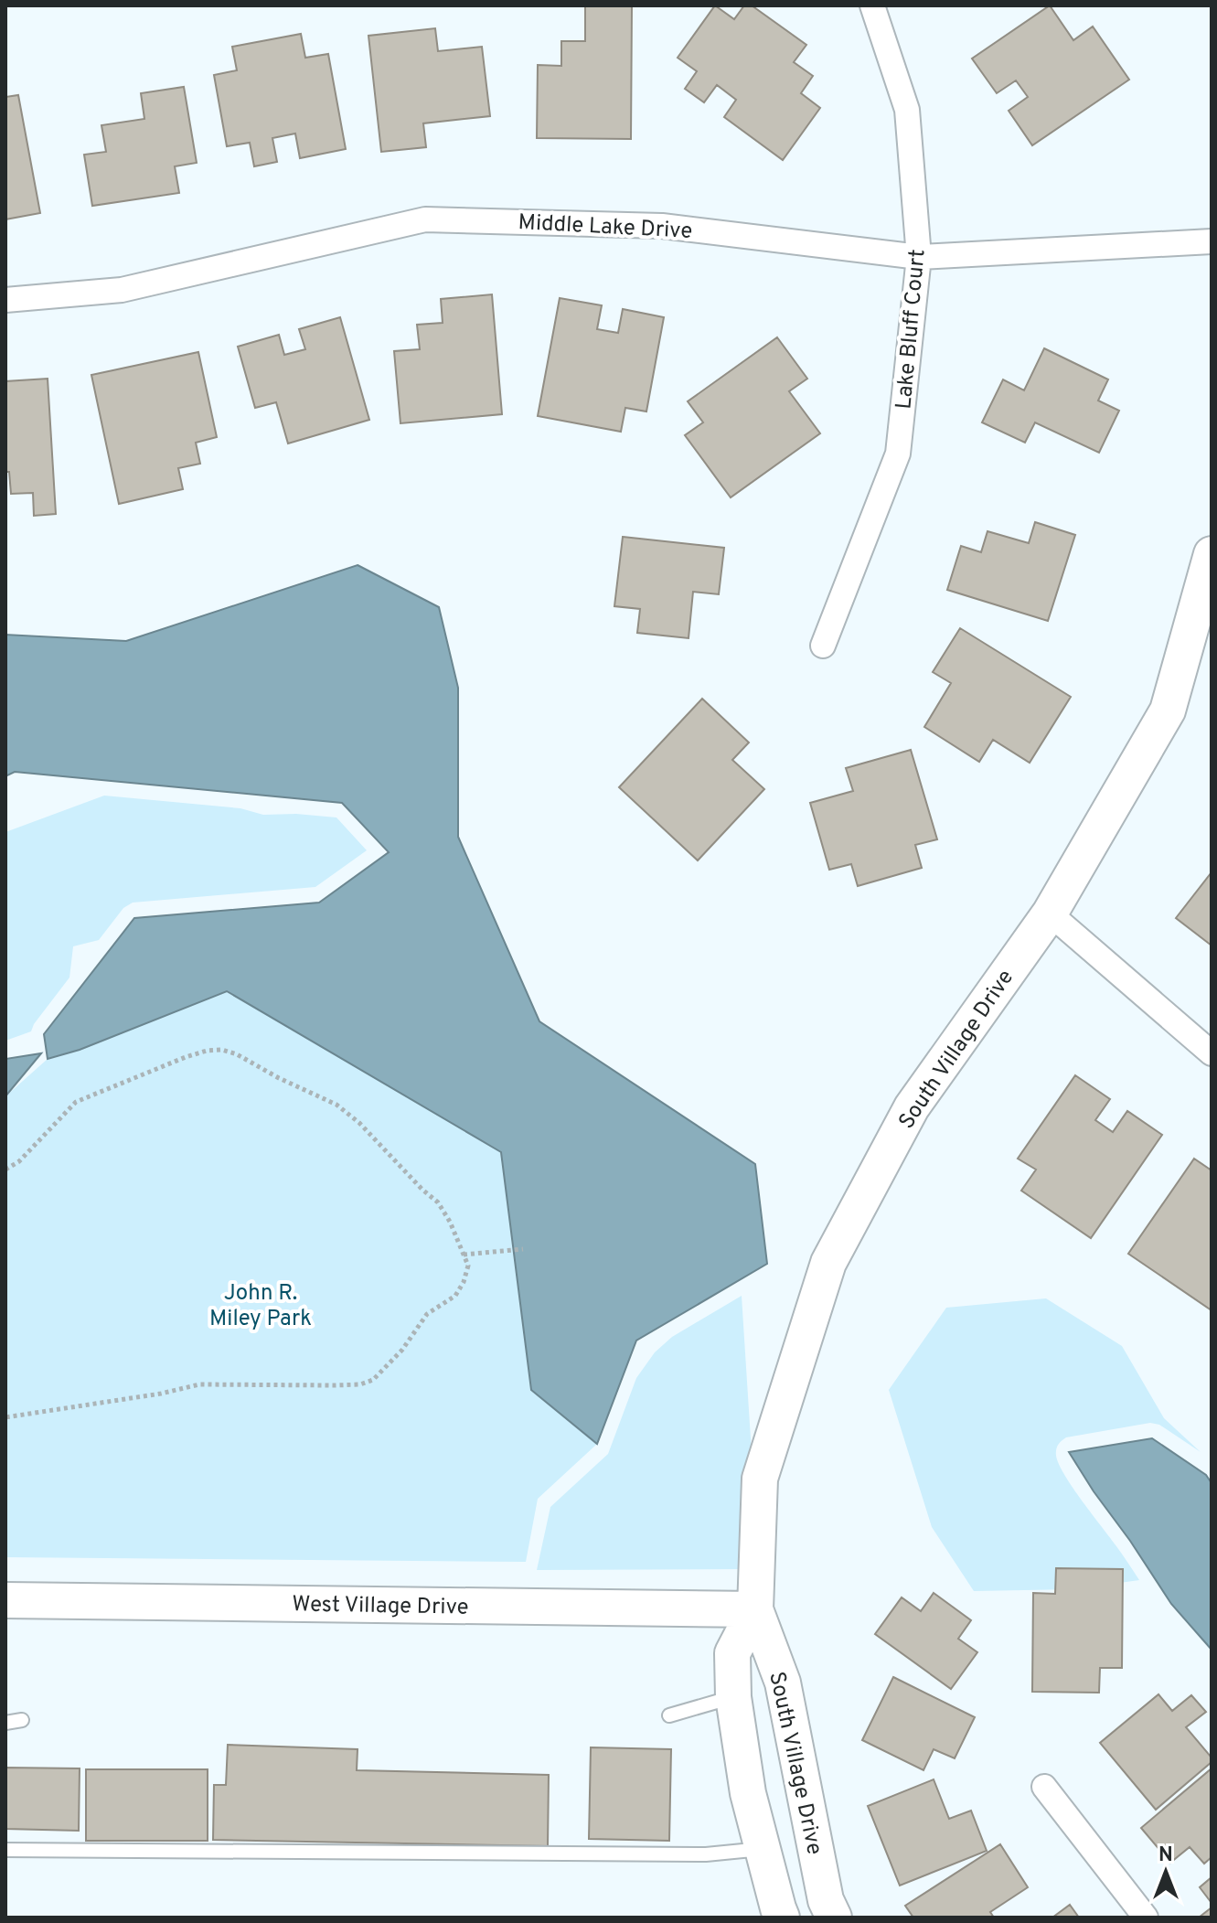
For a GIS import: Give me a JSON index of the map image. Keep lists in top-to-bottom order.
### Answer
{
  "streets": {
    "street": [
      "Middle Lake Drive",
      "Lake Bluff Court",
      "South Village Drive",
      "West Village Drive"
    ]
  },
  "crossings": [
    ["Middle Lake Drive", "Lake Bluff Court"],
    ["South Village Drive", "West Village Drive"]
  ],
  "parks": ["John R. Miley Park"],
  "north": "top"
}
